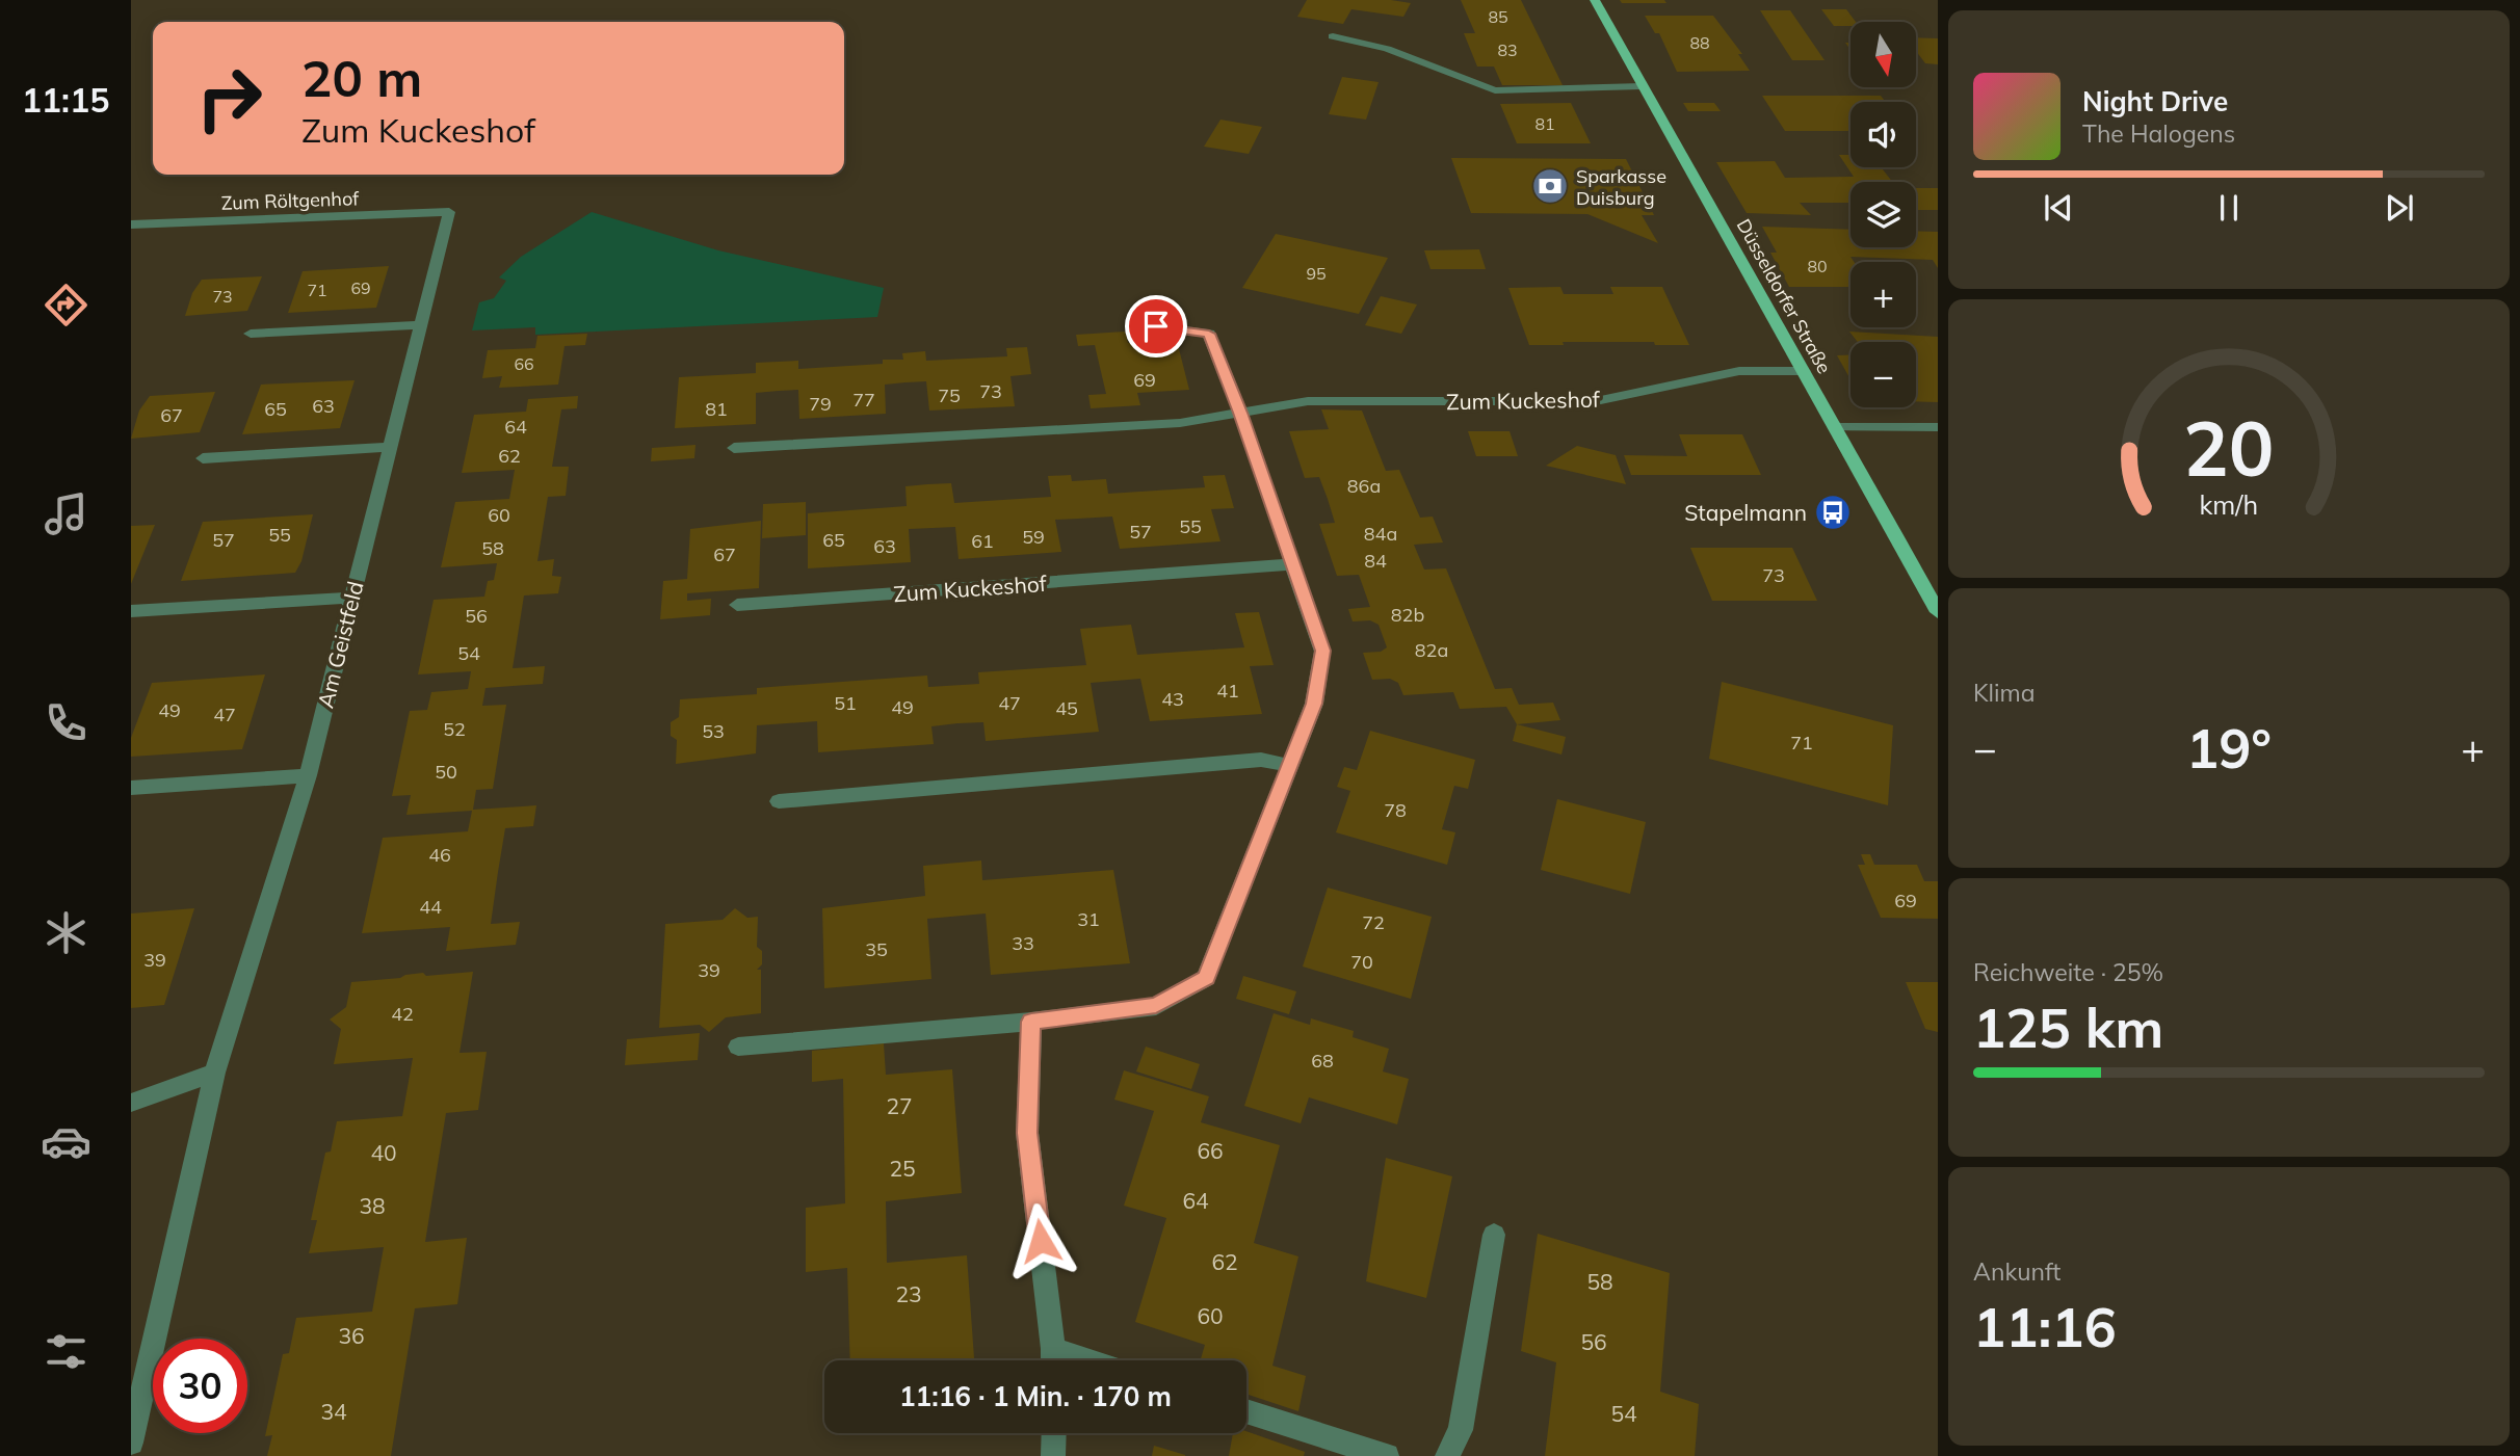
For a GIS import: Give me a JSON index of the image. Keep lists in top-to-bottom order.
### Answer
{
  "streets": {
    "main road": ["Düsseldorfer Straße"],
    "street": ["Zum Röltgenhof", "Zum Kuckeshof", "Am Geistfeld"]
  },
  "crossings": [
    ["Zum Röltgenhof", "Am Geistfeld"],
    ["Düsseldorfer Straße", "Zum Kuckeshof"]
  ],
  "places": {
    "bank": ["Sparkasse Duisburg"],
    "bus stop": ["Stapelmann"]
  },
  "house_numbers": [
    "85",
    "88",
    "83",
    "81",
    "80",
    "95",
    "69",
    "71",
    "73",
    "66",
    "69",
    "73",
    "75",
    "77",
    "79",
    "63",
    "65",
    "81",
    "67",
    "64",
    "62",
    "86a",
    "60",
    "55",
    "57",
    "84a",
    "55",
    "59",
    "57",
    "65",
    "61",
    "63",
    "58",
    "67",
    "84",
    "73",
    "82b",
    "56",
    "82a",
    "54",
    "41",
    "43",
    "51",
    "47",
    "49",
    "45",
    "49",
    "47",
    "52",
    "53",
    "71",
    "50",
    "78",
    "46",
    "69",
    "44",
    "31",
    "72",
    "33",
    "35",
    "39",
    "70",
    "39",
    "42",
    "68",
    "27",
    "66",
    "40",
    "25",
    "64",
    "38",
    "62",
    "58",
    "23",
    "60",
    "36",
    "56",
    "34",
    "54"
  ],
  "north": "bottom",
  "page": {
    "tabs": "11:15",
    "map_buttons": ["+", "−"],
    "turn": ["20 m", "Zum Kuckeshof"],
    "song": ["Night Drive", "The Halogens"],
    "tile": [
      "Klima",
      ["Reichweite · 25%", "125 km"],
      ["Ankunft", "11:16"]
    ],
    "heat": ["−", "19°", "+"],
    "limit": "30",
    "trip": "11:16 · 1 Min. · 170 m",
    "gauge": ["20", "km/h"]
  }
}
